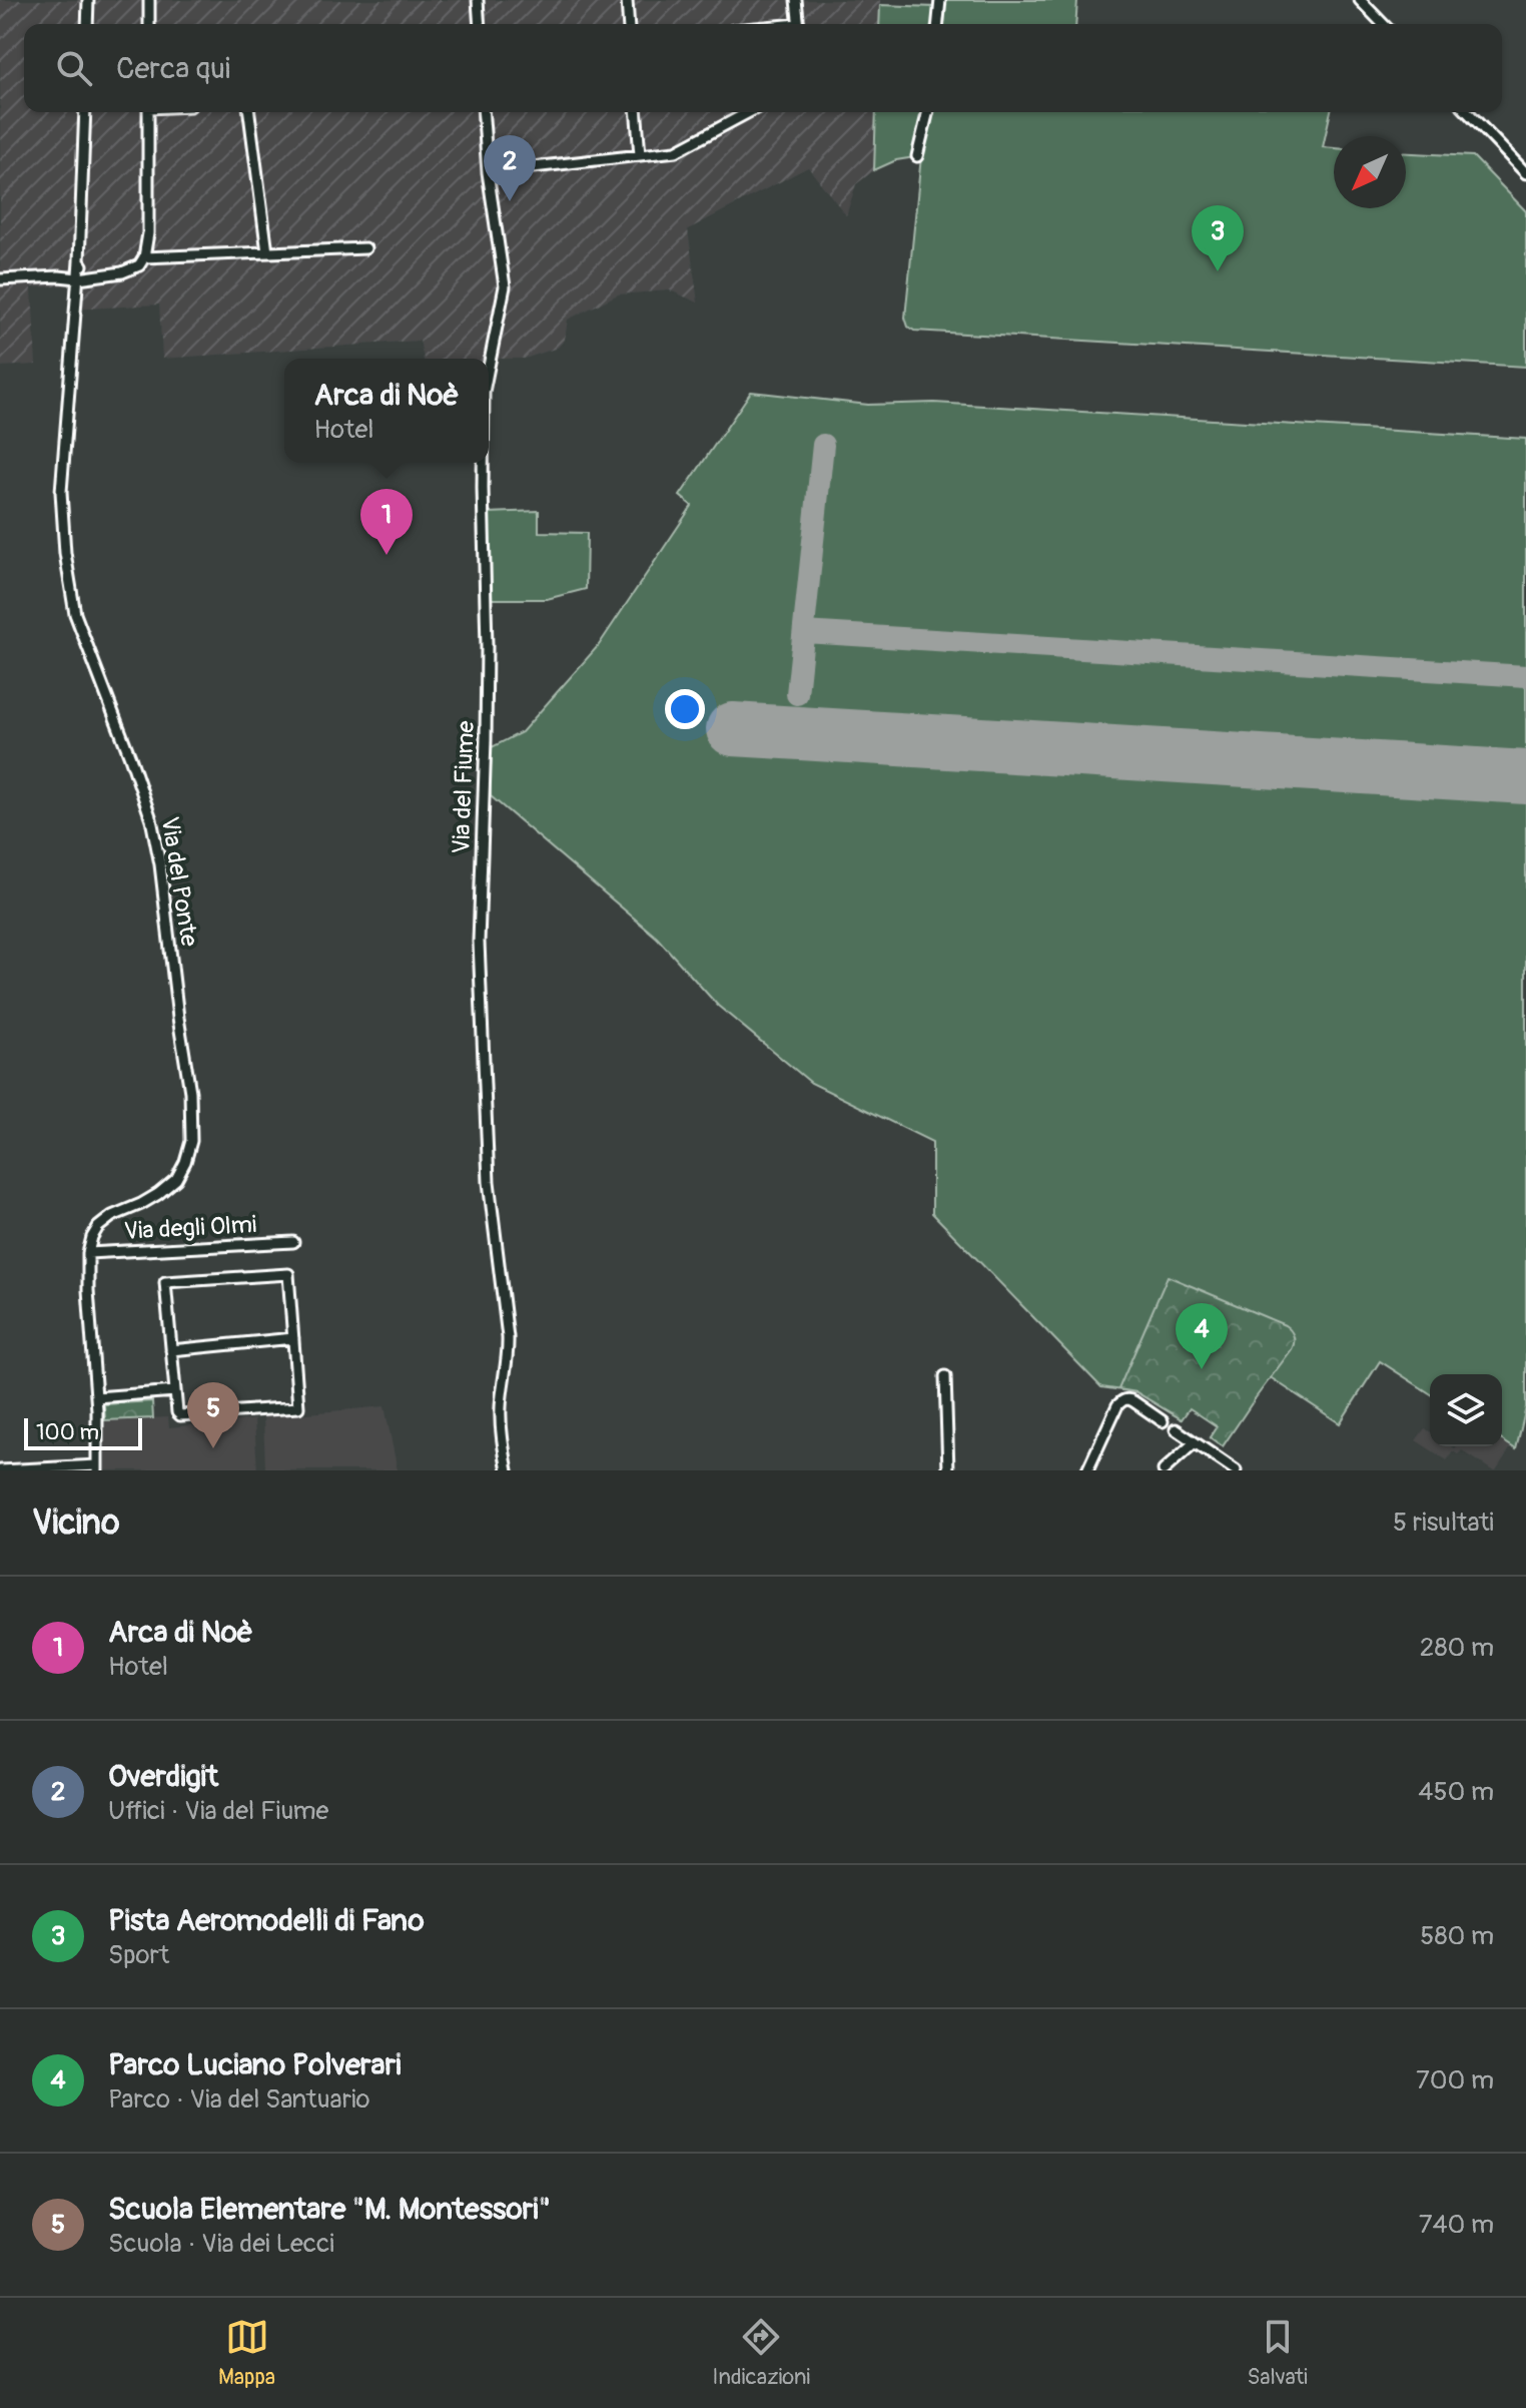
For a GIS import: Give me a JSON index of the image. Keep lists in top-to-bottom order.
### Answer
{
  "streets": {
    "street": ["Via del Fiume", "Via del Ponte", "Via degli Olmi"]
  },
  "crossings": [
    ["Via del Ponte", "Via degli Olmi"]
  ],
  "scale_bar": "100 m",
  "north": "bottom left",
  "page": {
    "search": "Cerca qui",
    "pins": [
      "2",
      "3",
      "1",
      "4",
      "5"
    ],
    "popup": ["Arca di Noè", "Hotel"],
    "scale": "100 m",
    "heading": ["Vicino", "5 risultati"],
    "list": [
      {
        "mark": "1",
        "name": "Arca di Noè",
        "note": "Hotel",
        "value": "280 m"
      },
      {
        "mark": "2",
        "name": "Overdigit",
        "note": "Uffici · Via del Fiume",
        "value": "450 m"
      },
      {
        "mark": "3",
        "name": "Pista Aeromodelli di Fano",
        "note": "Sport",
        "value": "580 m"
      },
      {
        "mark": "4",
        "name": "Parco Luciano Polverari",
        "note": "Parco · Via del Santuario",
        "value": "700 m"
      },
      {
        "mark": "5",
        "name": "Scuola Elementare \"M. Montessori\"",
        "note": "Scuola · Via dei Lecci",
        "value": "740 m"
      }
    ],
    "nav": ["Mappa", "Indicazioni", "Salvati"]
  }
}
